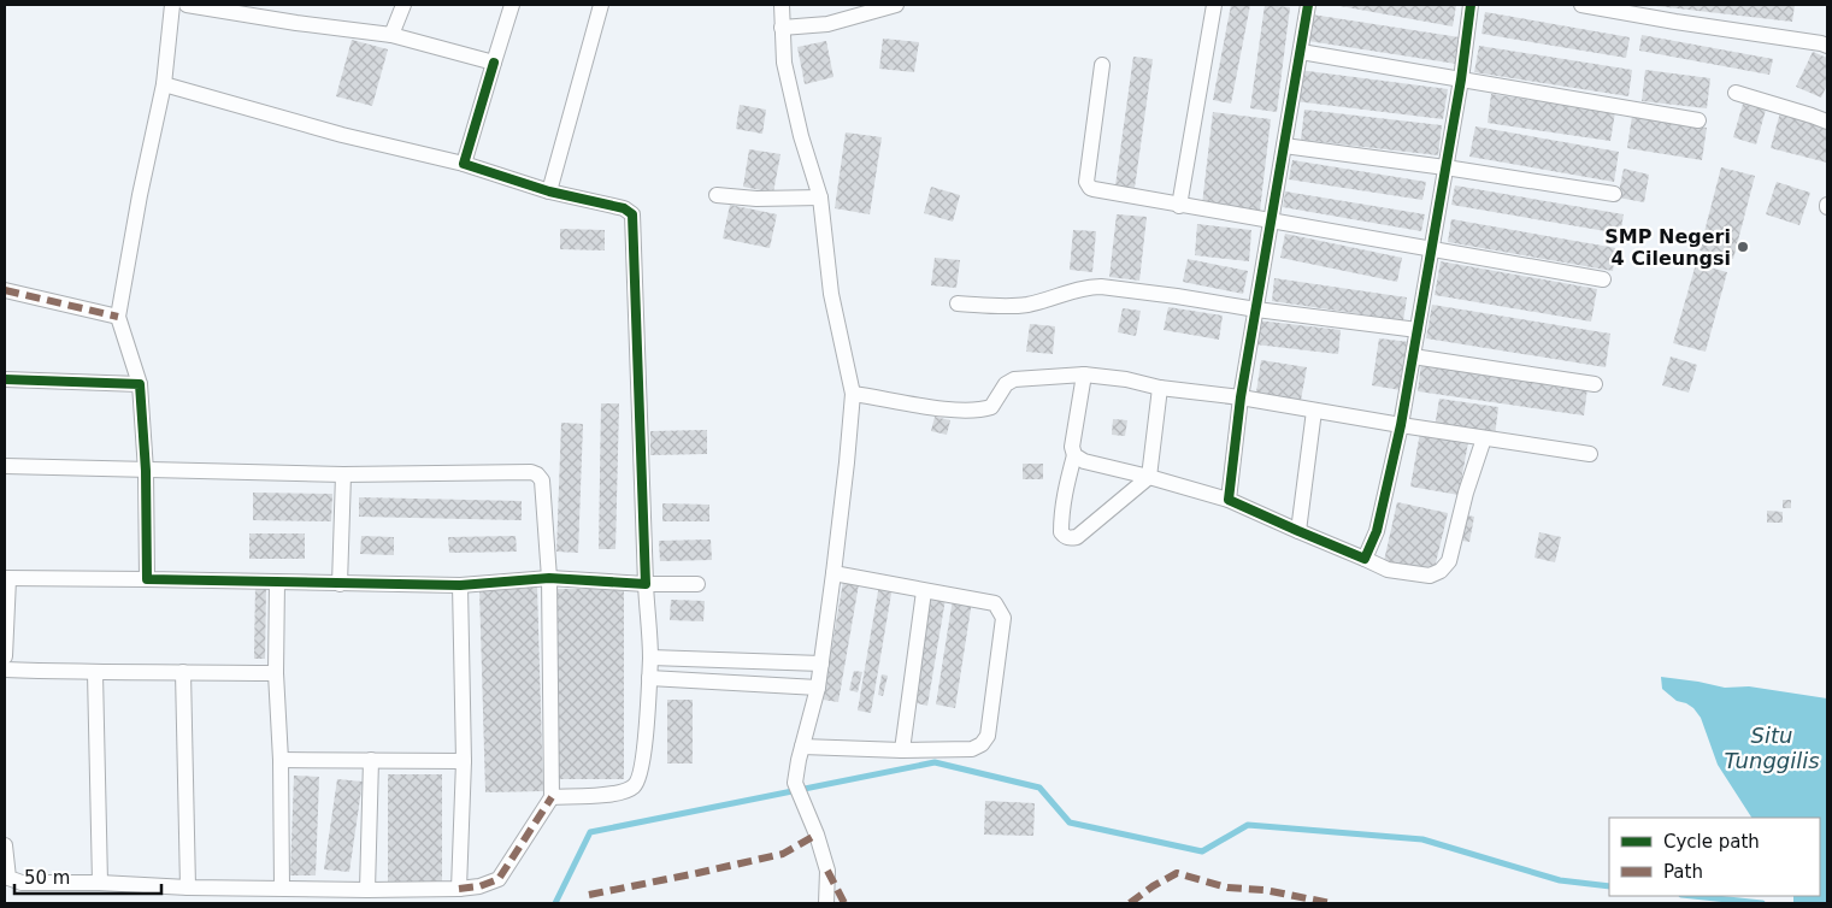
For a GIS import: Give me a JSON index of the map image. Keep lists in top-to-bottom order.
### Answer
{
  "water": ["Situ Tunggilis"],
  "places": ["SMP Negeri 4 Cileungsi"],
  "legend": ["Cycle path", "Path"],
  "scale_bar": "50 m"
}
